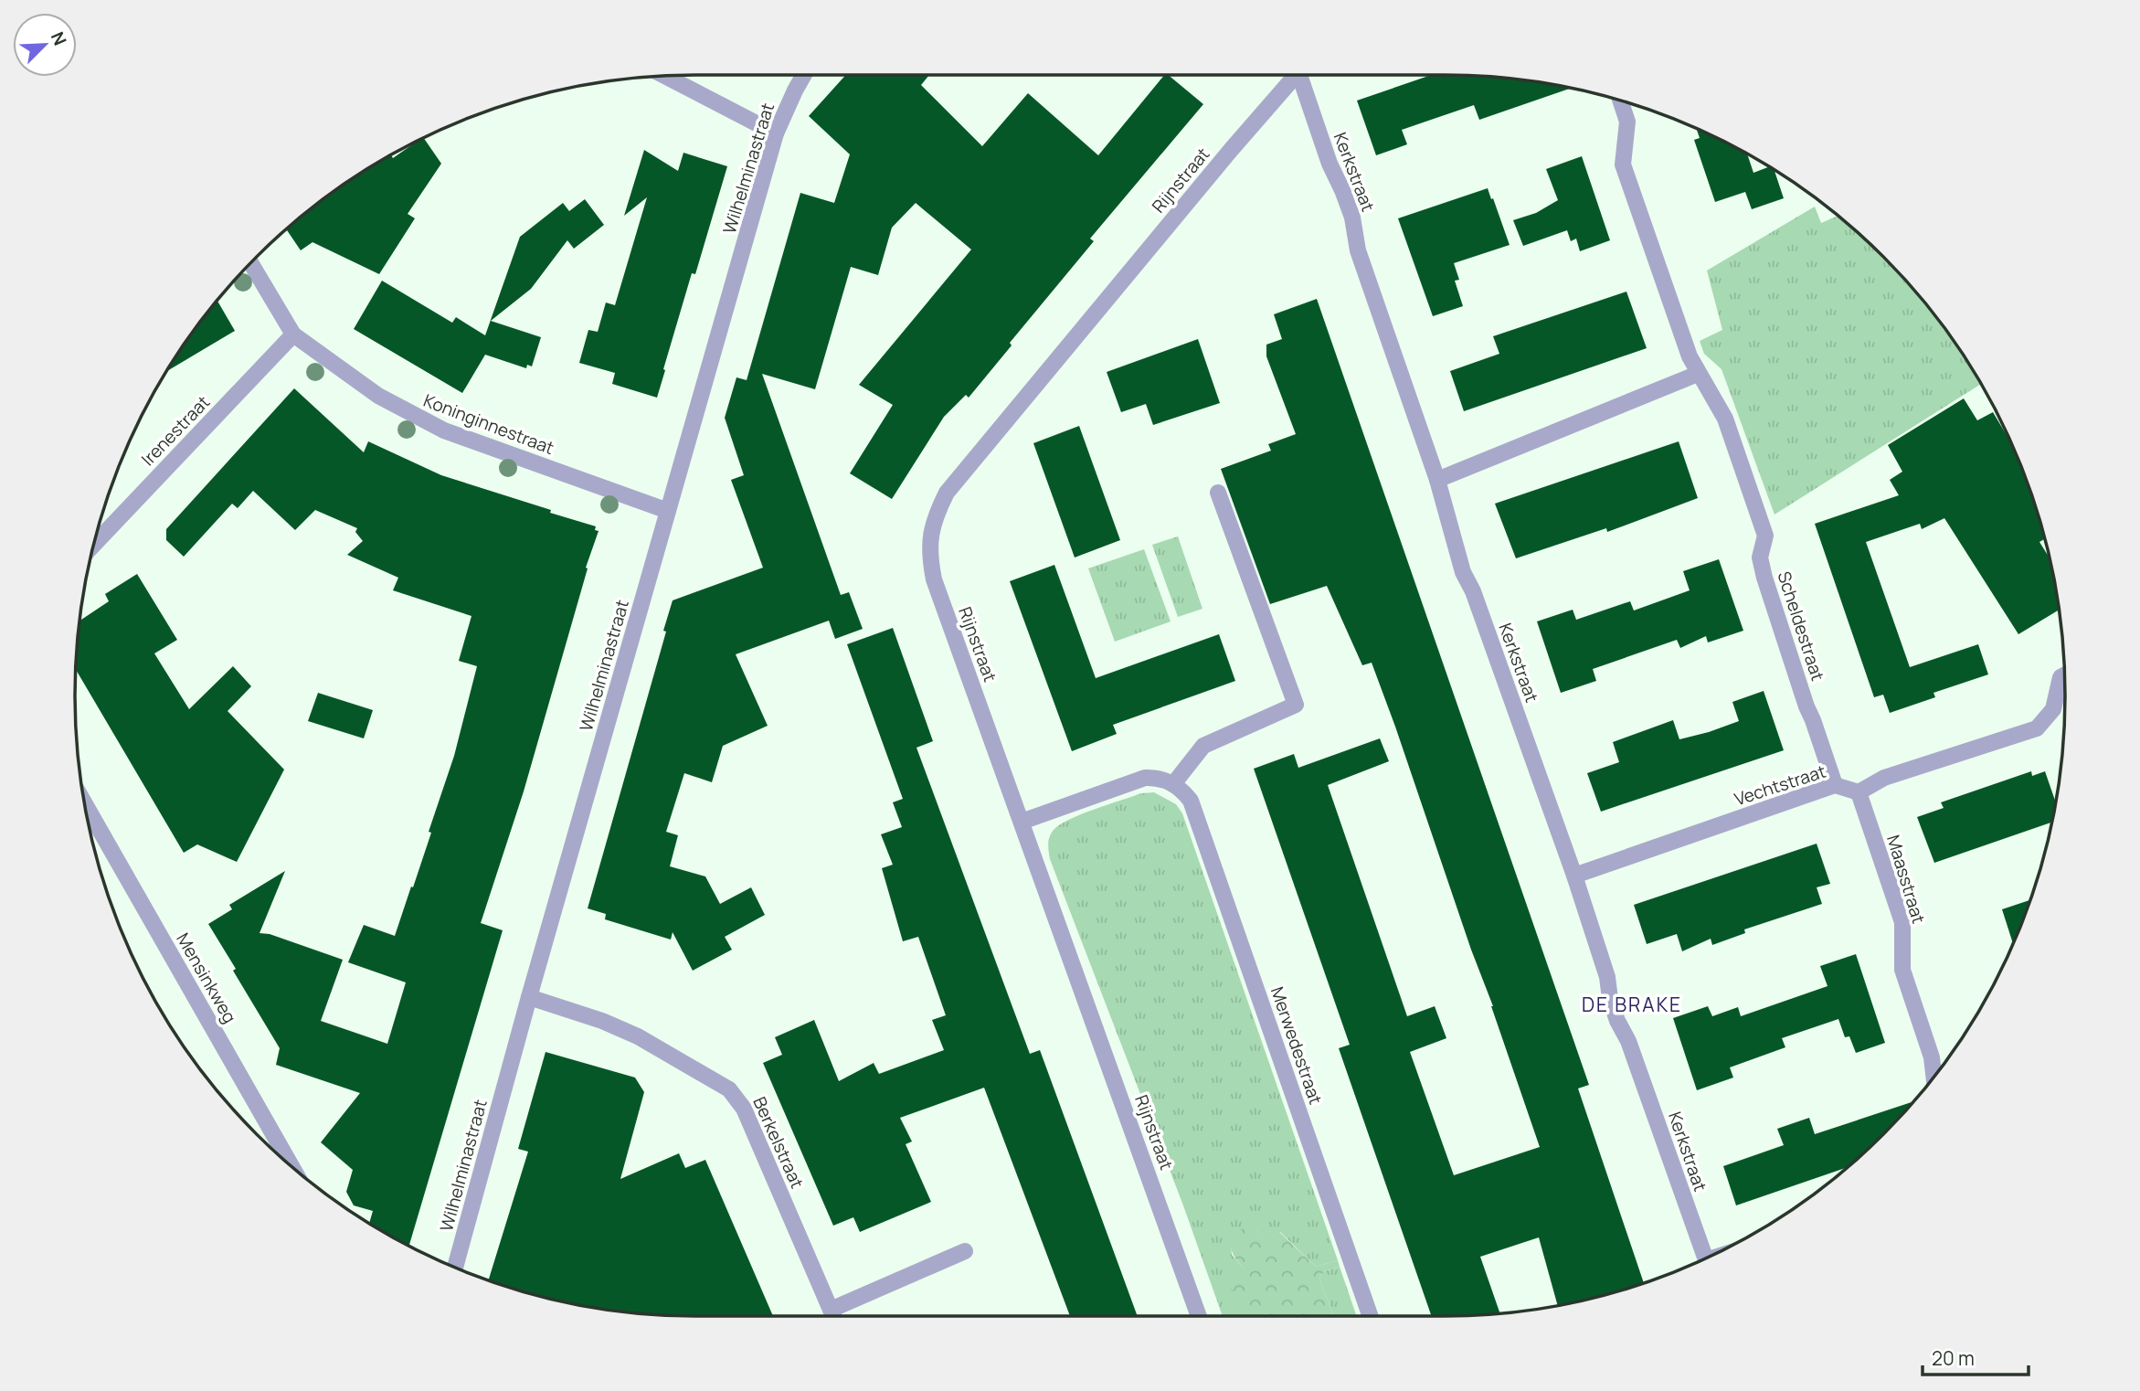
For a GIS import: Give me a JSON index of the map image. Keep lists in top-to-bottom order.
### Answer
{
  "streets": {
    "street": [
      "Wilhelminastraat",
      "Kerkstraat",
      "Rijnstraat",
      "Koninginnestraat",
      "Irenestraat",
      "Scheldestraat",
      "Vechtstraat",
      "Maasstraat",
      "Mensinkweg",
      "Merwedestraat",
      "Berkelstraat"
    ]
  },
  "crossings": [
    ["Wilhelminastraat", "Koninginnestraat"],
    ["Wilhelminastraat", "Berkelstraat"],
    ["Kerkstraat", "Vechtstraat"],
    ["Koninginnestraat", "Irenestraat"],
    ["Scheldestraat", "Vechtstraat"],
    ["Vechtstraat", "Maasstraat"]
  ],
  "districts": ["DE BRAKE"],
  "scale_bar": "20 m",
  "north": "top right"
}
